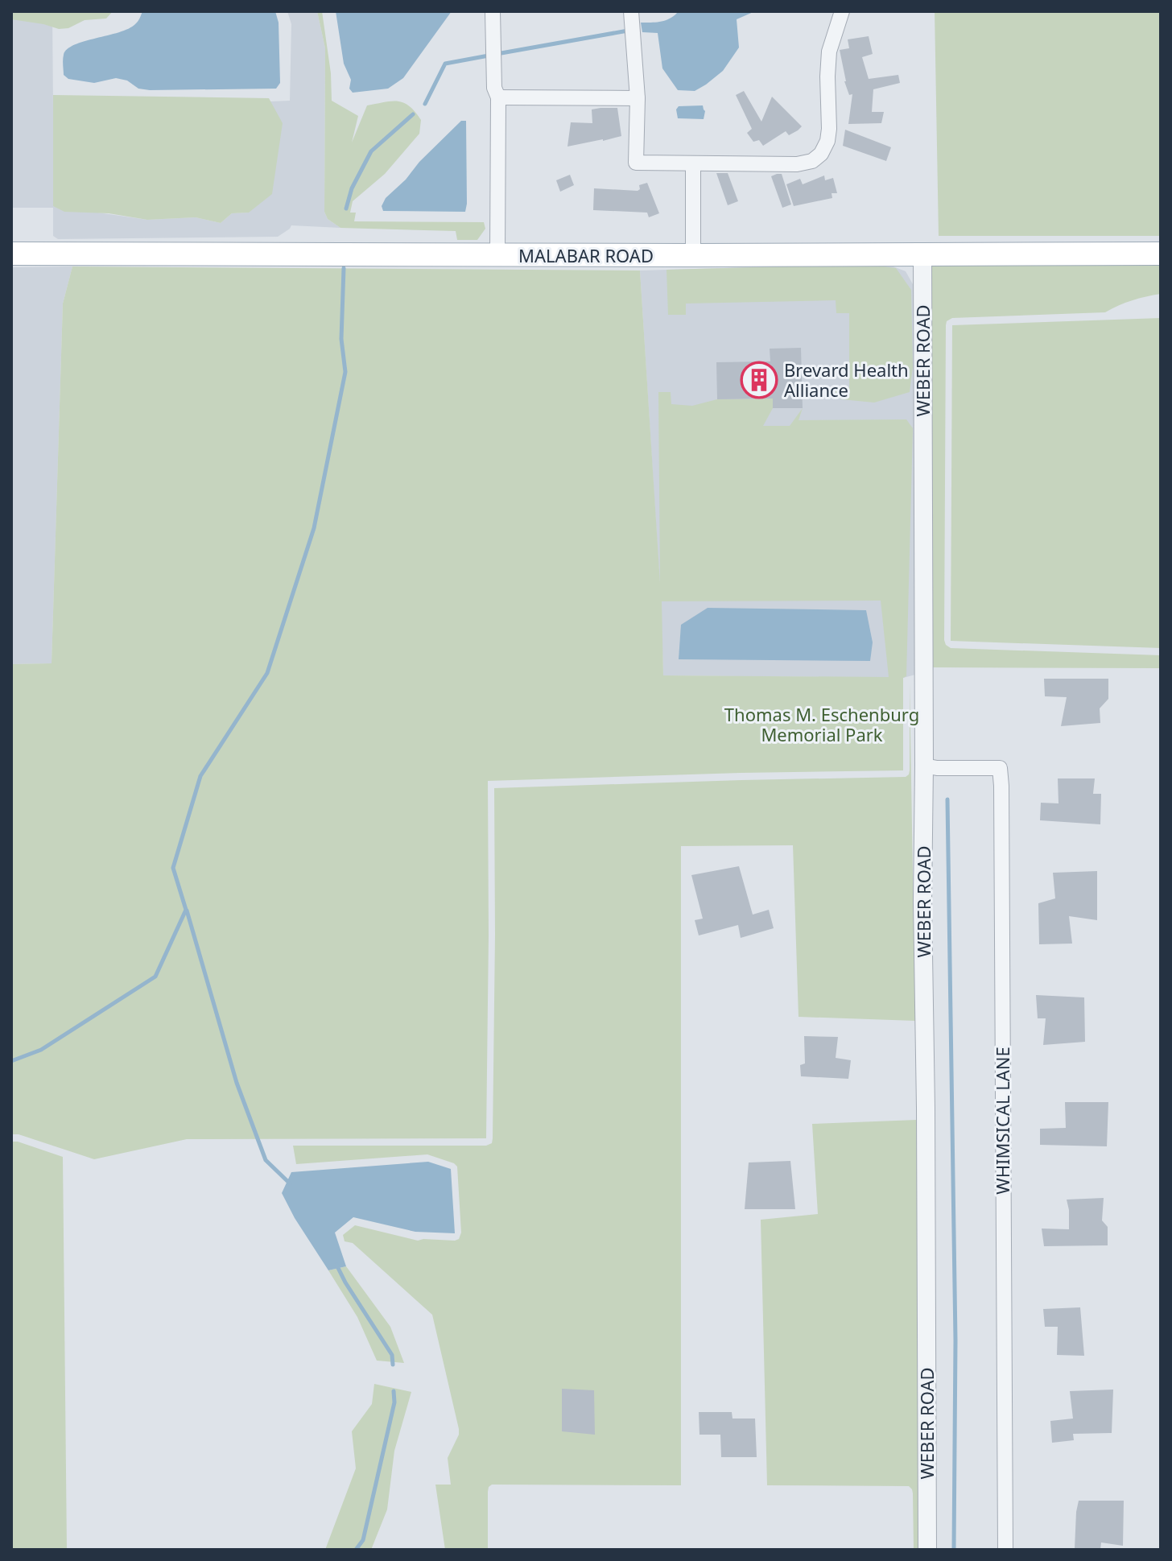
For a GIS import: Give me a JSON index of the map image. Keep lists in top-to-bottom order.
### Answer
{
  "streets": {
    "main road": ["MALABAR ROAD"],
    "street": ["WEBER ROAD", "WHIMSICAL LANE"]
  },
  "crossings": [
    ["MALABAR ROAD", "WEBER ROAD"],
    ["WEBER ROAD", "WHIMSICAL LANE"]
  ],
  "parks": ["Thomas M. Eschenburg Memorial Park"],
  "places": {
    "building": ["Brevard Health Alliance"]
  }
}
